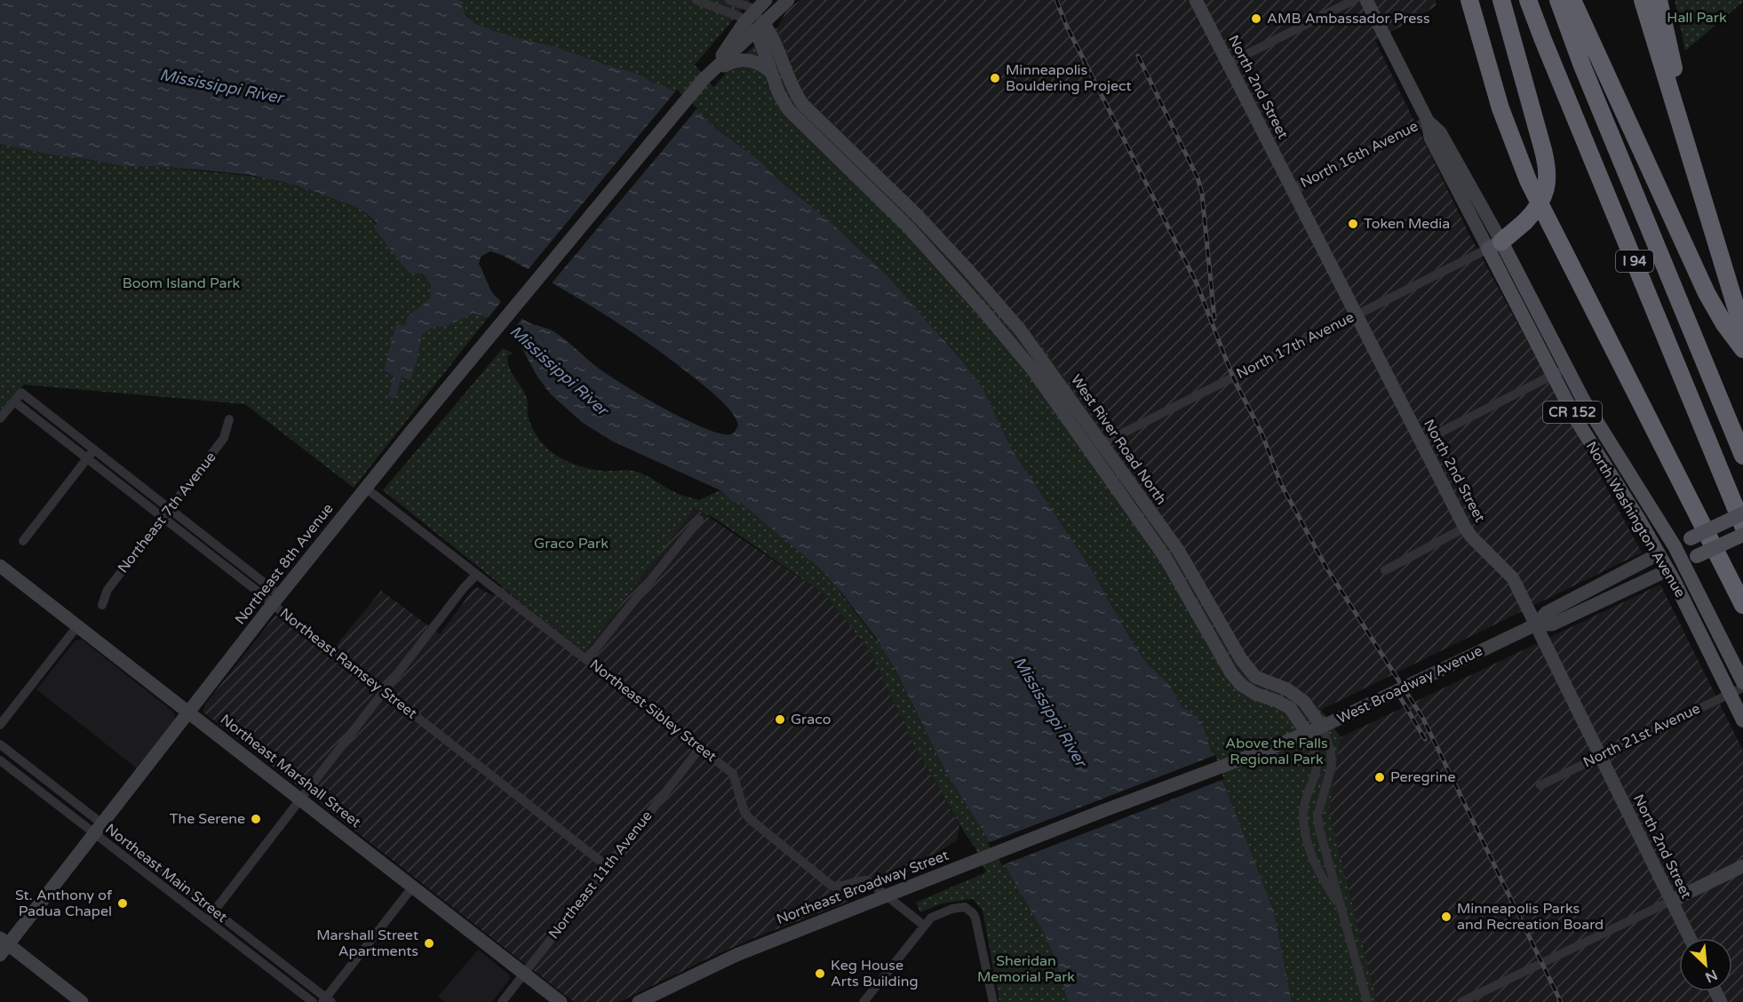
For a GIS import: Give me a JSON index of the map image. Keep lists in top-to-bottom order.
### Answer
{
  "streets": {
    "highway": ["I 94"],
    "main road": ["CR 152", "North Washington Avenue", "West Broadway Avenue"],
    "street": [
      "North 2nd Street",
      "North 16th Avenue",
      "North 17th Avenue",
      "West River Road North",
      "Northeast 7th Avenue",
      "Northeast 8th Avenue",
      "Northeast Ramsey Street",
      "Northeast Sibley Street",
      "North 21st Avenue",
      "Northeast Marshall Street",
      "Northeast Main Street",
      "Northeast 11th Avenue",
      "Northeast Broadway Street"
    ]
  },
  "crossings": [
    ["North 2nd Street", "North 16th Avenue"],
    ["North 2nd Street", "North 17th Avenue"],
    ["North 2nd Street", "West Broadway Avenue"],
    ["North 2nd Street", "North 21st Avenue"],
    ["North 16th Avenue", "North Washington Avenue"],
    ["North 17th Avenue", "West River Road North"],
    ["North 17th Avenue", "North Washington Avenue"],
    ["West River Road North", "West Broadway Avenue"],
    ["Northeast 7th Avenue", "Northeast Ramsey Street"],
    ["North Washington Avenue", "West Broadway Avenue"],
    ["North Washington Avenue", "North 21st Avenue"],
    ["Northeast 8th Avenue", "Northeast Ramsey Street"],
    ["Northeast 8th Avenue", "Northeast Sibley Street"],
    ["Northeast 8th Avenue", "Northeast Marshall Street"],
    ["Northeast 8th Avenue", "Northeast Main Street"],
    ["Northeast Ramsey Street", "Northeast 11th Avenue"],
    ["West Broadway Avenue", "Northeast Broadway Street"],
    ["Northeast Sibley Street", "Northeast 11th Avenue"],
    ["Northeast Marshall Street", "Northeast 11th Avenue"]
  ],
  "water": ["Mississippi River"],
  "parks": [
    "Hall Park",
    "Boom Island Park",
    "Graco Park",
    "Above the Falls Regional Park",
    "Sheridan Memorial Park"
  ],
  "places": [
    "AMB Ambassador Press",
    "Minneapolis Bouldering Project",
    "Token Media",
    "Graco",
    "Peregrine",
    "The Serene",
    "St. Anthony of Padua Chapel",
    "Minneapolis Parks and Recreation Board",
    "Marshall Street Apartments",
    "Keg House Arts Building"
  ],
  "north": "bottom right"
}
